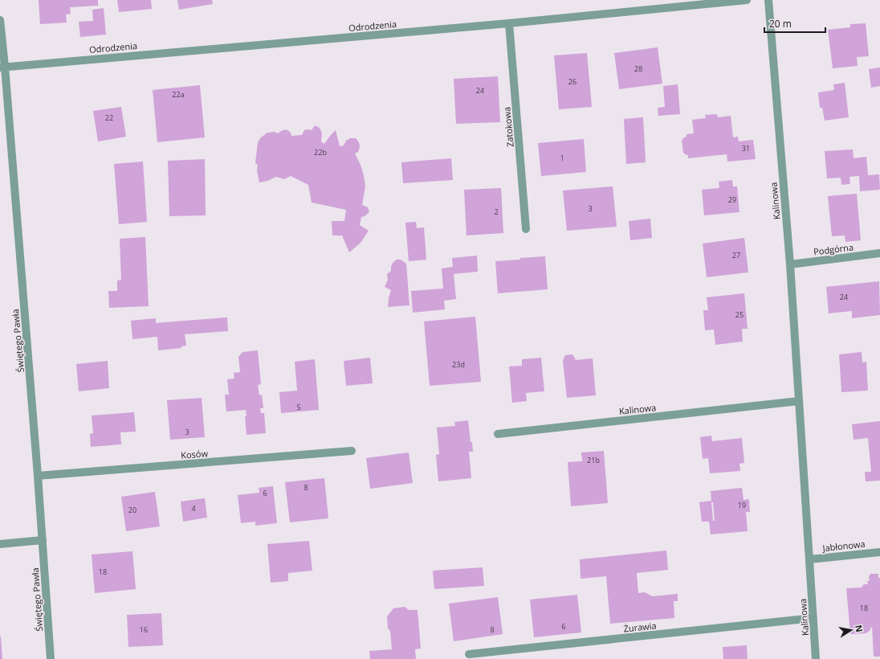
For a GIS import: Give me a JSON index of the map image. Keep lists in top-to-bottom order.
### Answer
{
  "streets": {
    "street": [
      "Odrodzenia",
      "Zatokowa",
      "Kalinowa",
      "Podgórna",
      "Świętego Pawła",
      "Kosów",
      "Jabłonowa",
      "Żurawia"
    ]
  },
  "crossings": [
    ["Odrodzenia", "Zatokowa"],
    ["Odrodzenia", "Świętego Pawła"],
    ["Kalinowa", "Podgórna"],
    ["Kalinowa", "Jabłonowa"],
    ["Kalinowa", "Żurawia"],
    ["Świętego Pawła", "Kosów"]
  ],
  "house_numbers": [
    "28",
    "26",
    "24",
    "22a",
    "22",
    "31",
    "22b",
    "1",
    "29",
    "3",
    "2",
    "27",
    "24",
    "25",
    "23d",
    "5",
    "3",
    "21b",
    "8",
    "6",
    "19",
    "4",
    "20",
    "18",
    "18",
    "6",
    "16",
    "8"
  ],
  "scale_bar": "20 m",
  "north": "right"
}
